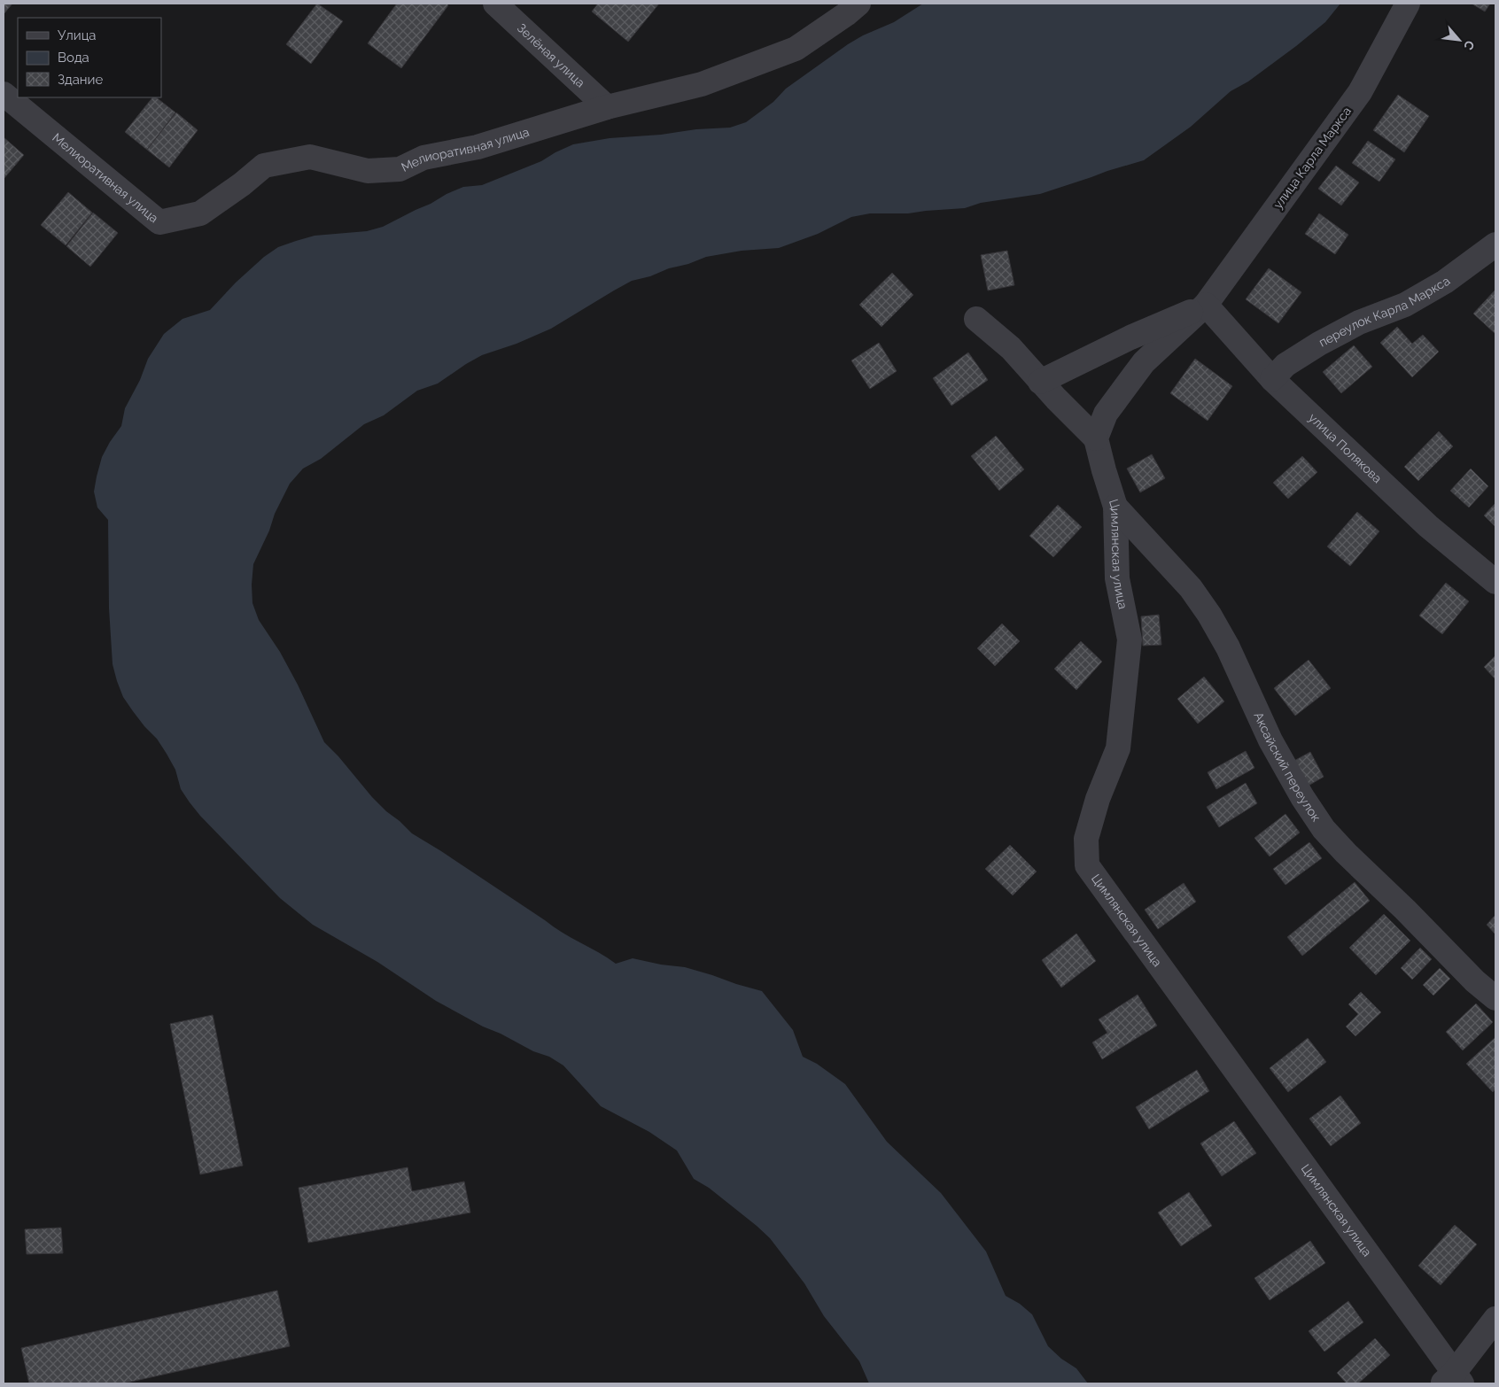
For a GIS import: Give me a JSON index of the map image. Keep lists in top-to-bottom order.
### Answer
{
  "streets": {
    "street": [
      "Зелёная улица",
      "Мелиоративная улица",
      "улица Карла Маркса",
      "переулок Карла Маркса",
      "улица Полякова",
      "Цимлянская улица",
      "Аксайский переулок"
    ]
  },
  "crossings": [
    ["Зелёная улица", "Мелиоративная улица"],
    ["улица Карла Маркса", "улица Полякова"],
    ["переулок Карла Маркса", "улица Полякова"],
    ["Цимлянская улица", "Аксайский переулок"]
  ],
  "legend": ["Улица", "Вода", "Здание"],
  "north": "bottom right"
}
